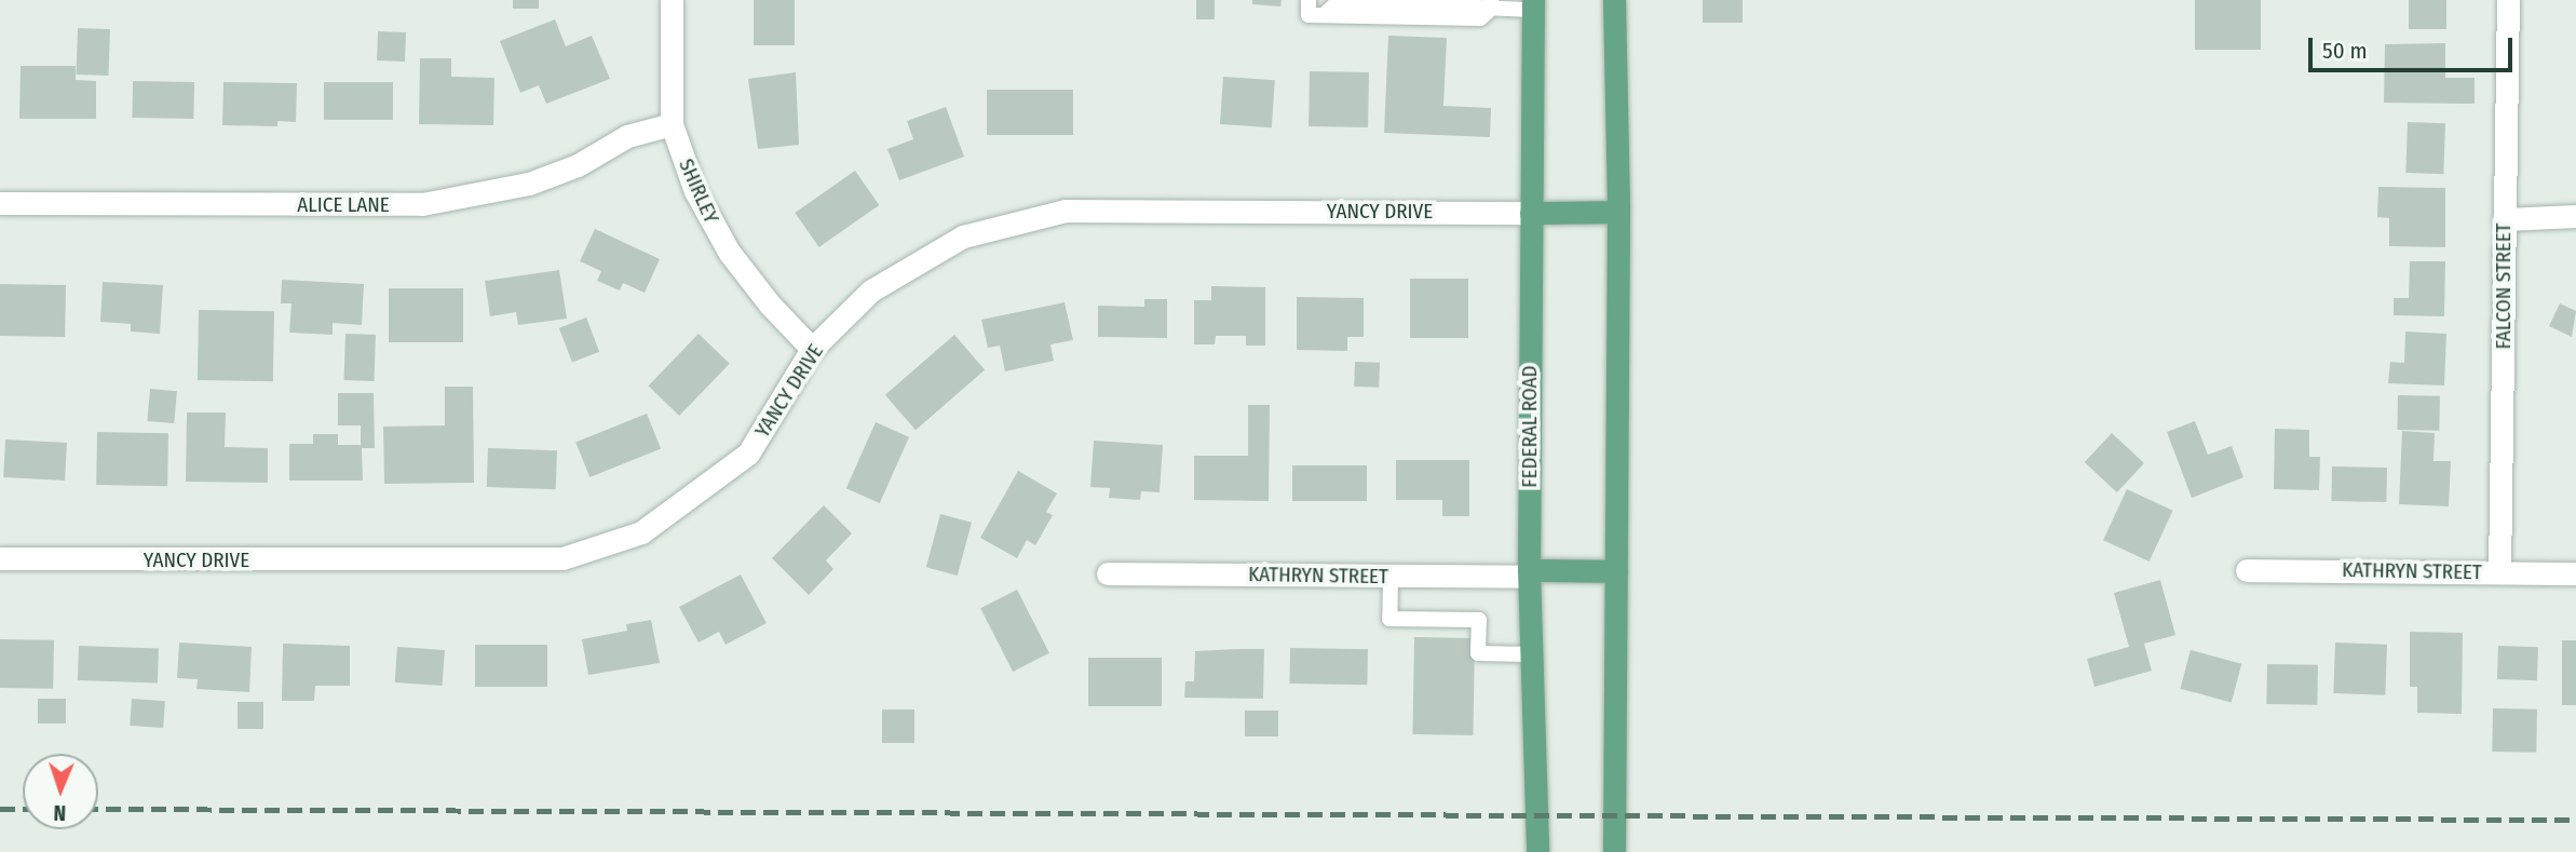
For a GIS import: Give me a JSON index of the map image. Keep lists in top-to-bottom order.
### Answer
{
  "streets": {
    "main road": ["FEDERAL ROAD"],
    "street": [
      "SHIRLEY",
      "ALICE LANE",
      "YANCY DRIVE",
      "FALCON STREET",
      "KATHRYN STREET"
    ]
  },
  "crossings": [
    ["SHIRLEY", "ALICE LANE"],
    ["SHIRLEY", "YANCY DRIVE"],
    ["YANCY DRIVE", "FEDERAL ROAD"],
    ["FALCON STREET", "KATHRYN STREET"],
    ["FEDERAL ROAD", "KATHRYN STREET"]
  ],
  "scale_bar": "50 m",
  "north": "bottom"
}
